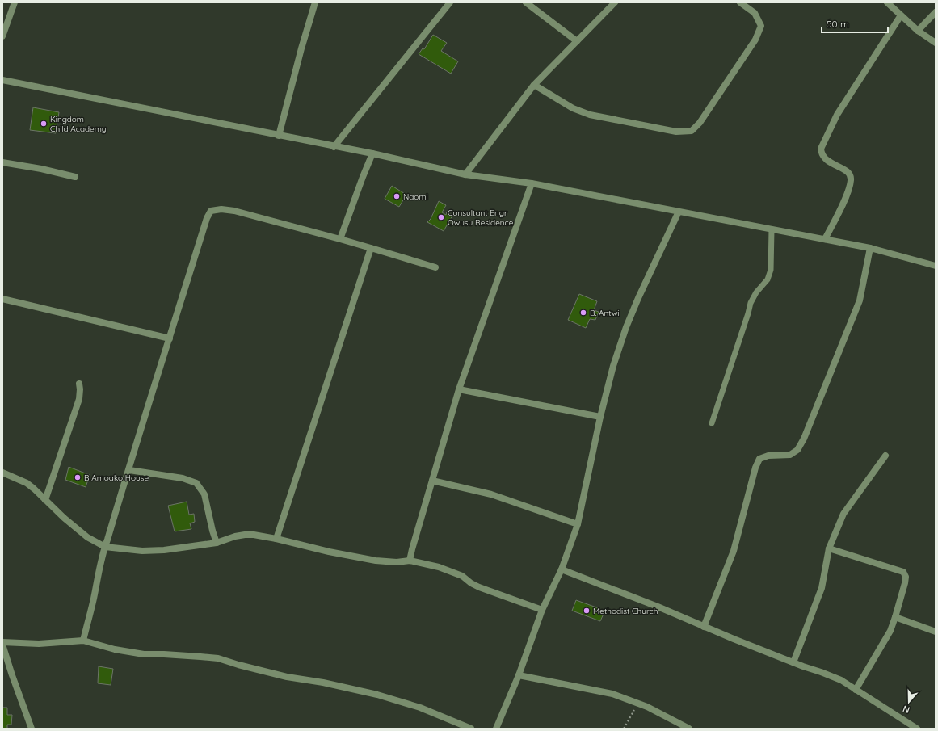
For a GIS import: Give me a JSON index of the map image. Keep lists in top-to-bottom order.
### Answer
{
  "places": [
    "Kingdom Child Academy",
    "Naomi",
    "Consultant Engr Owusu Residence",
    "B. Antwi",
    "B Amoako House",
    "Methodist Church"
  ],
  "scale_bar": "50 m",
  "north": "bottom"
}
